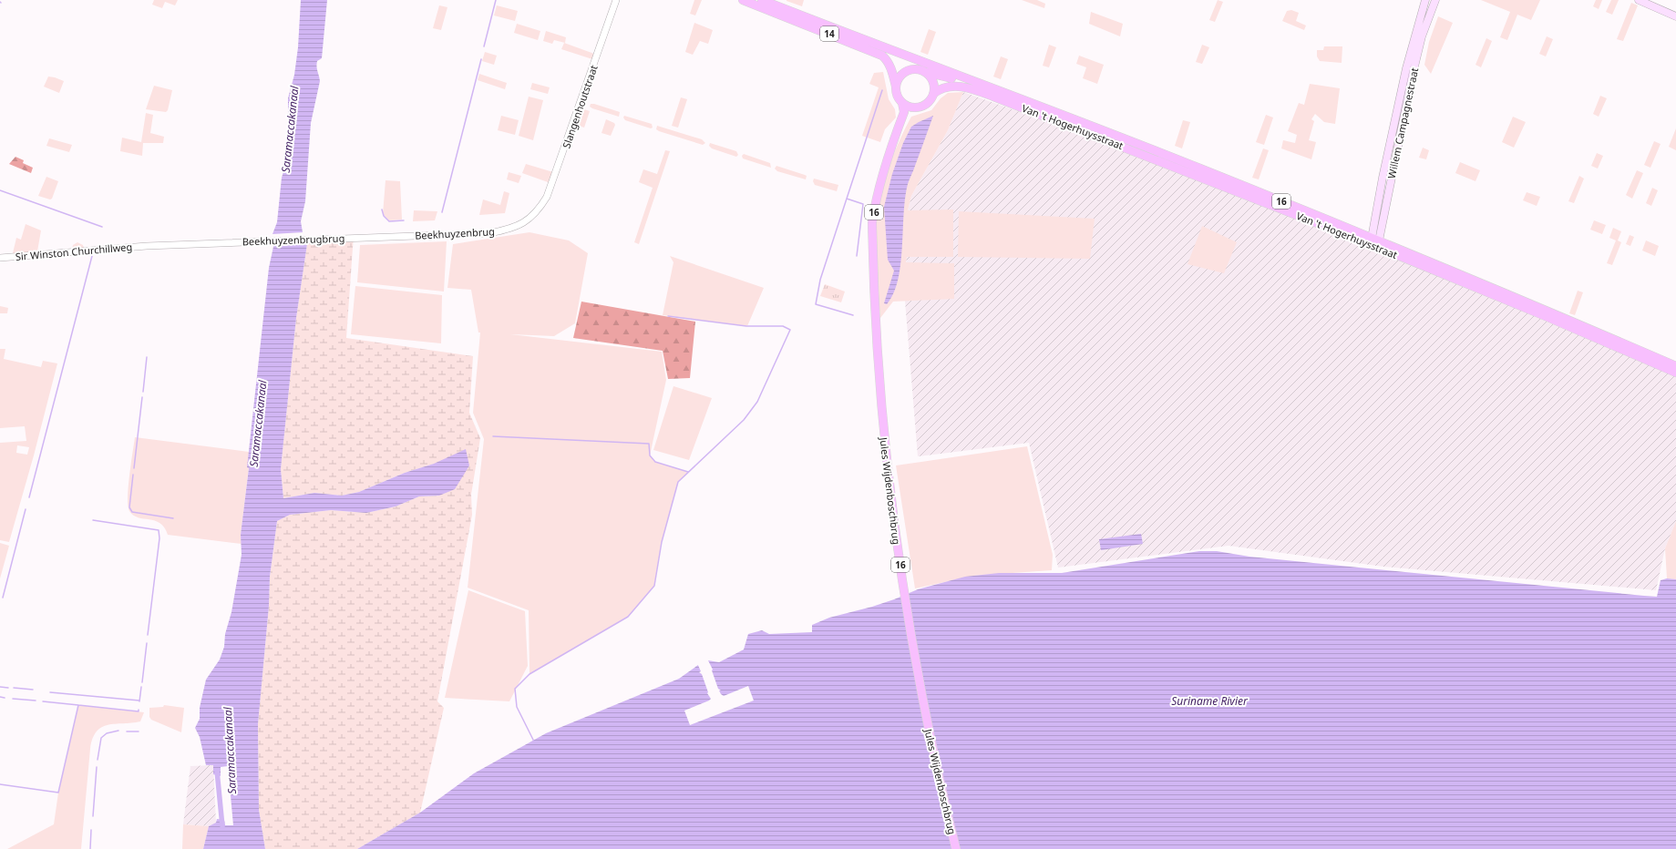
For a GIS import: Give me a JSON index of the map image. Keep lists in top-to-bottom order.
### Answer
{
  "streets": {
    "main road": [
      "14",
      "Willem Campagnestraat",
      "Van 't Hogerhuysstraat",
      "16",
      "Jules Wijdenboschbrug"
    ],
    "street": [
      "Slangenhoutstraat",
      "Beekhuyzenbrug",
      "Beekhuyzenbrugbrug",
      "Sir Winston Churchillweg"
    ]
  },
  "crossings": [
    ["14", "Van 't Hogerhuysstraat"],
    ["14", "16"],
    ["14", "Jules Wijdenboschbrug"],
    ["Slangenhoutstraat", "Beekhuyzenbrug"],
    ["Willem Campagnestraat", "Van 't Hogerhuysstraat"],
    ["Van 't Hogerhuysstraat", "16"],
    ["Van 't Hogerhuysstraat", "Jules Wijdenboschbrug"],
    ["16", "Jules Wijdenboschbrug"],
    ["Beekhuyzenbrug", "Beekhuyzenbrugbrug"],
    ["Beekhuyzenbrugbrug", "Sir Winston Churchillweg"]
  ],
  "water": ["Saramaccakanaal", "Suriname Rivier"]
}
